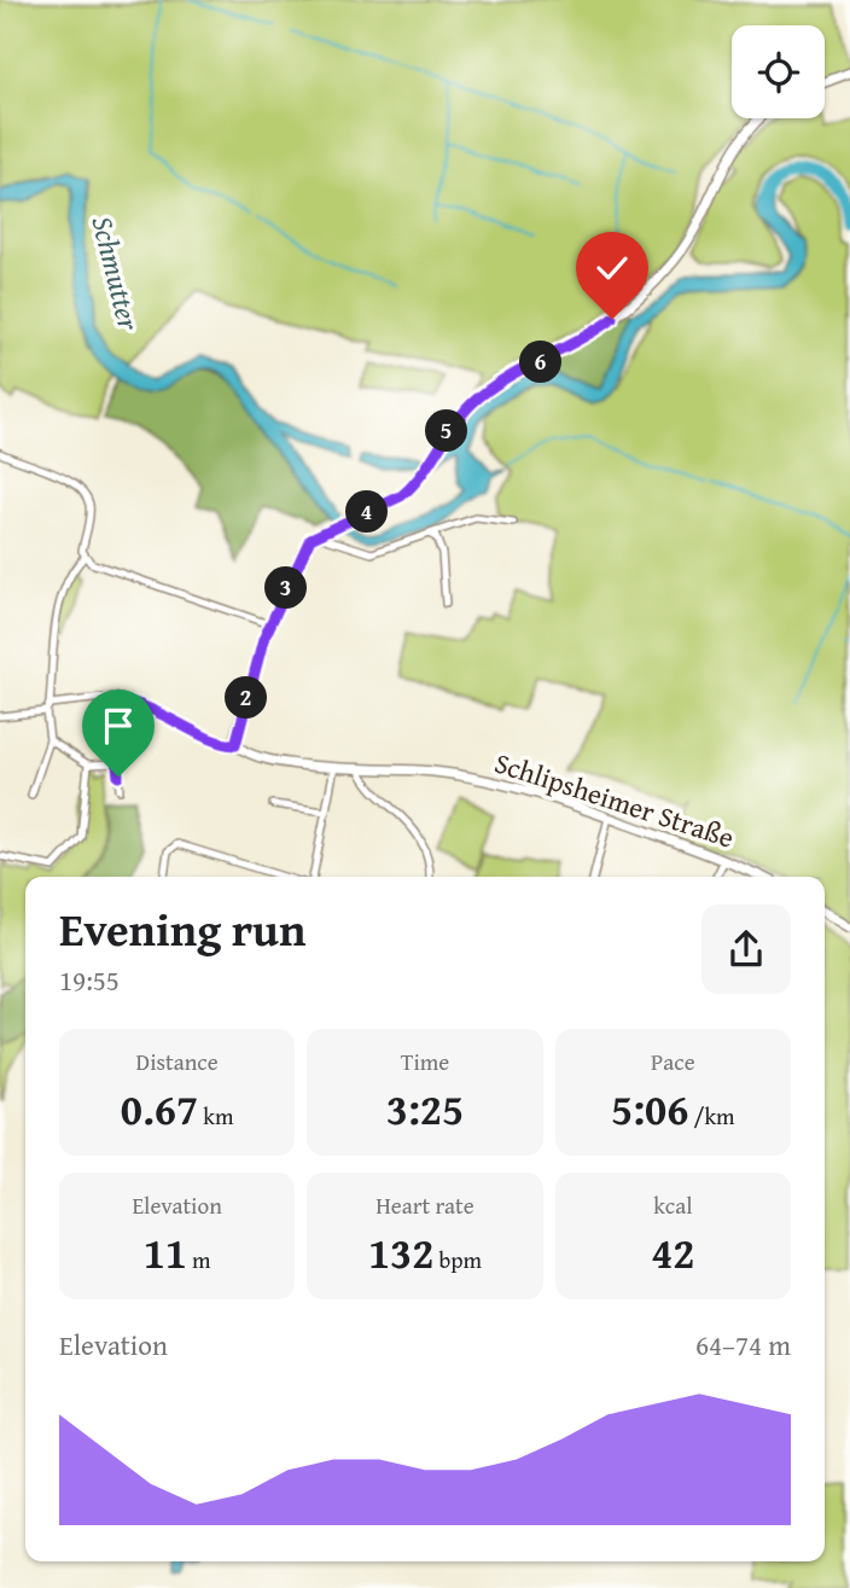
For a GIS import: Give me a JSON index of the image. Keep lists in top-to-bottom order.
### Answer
{
  "streets": {
    "street": ["Schlipsheimer Straße"]
  },
  "water": ["Schmutter"],
  "page": {
    "pins": [
      "6",
      "5",
      "4",
      "3",
      "2"
    ],
    "heading": ["Evening run", "19:55"],
    "stats": [
      ["Distance", "0.67 km"],
      ["Time", "3:25"],
      ["Pace", "5:06 /km"],
      ["Elevation", "11 m"],
      ["Heart rate", "132 bpm"],
      ["kcal", "42"]
    ],
    "chart": ["Elevation", "64–74 m"]
  }
}
